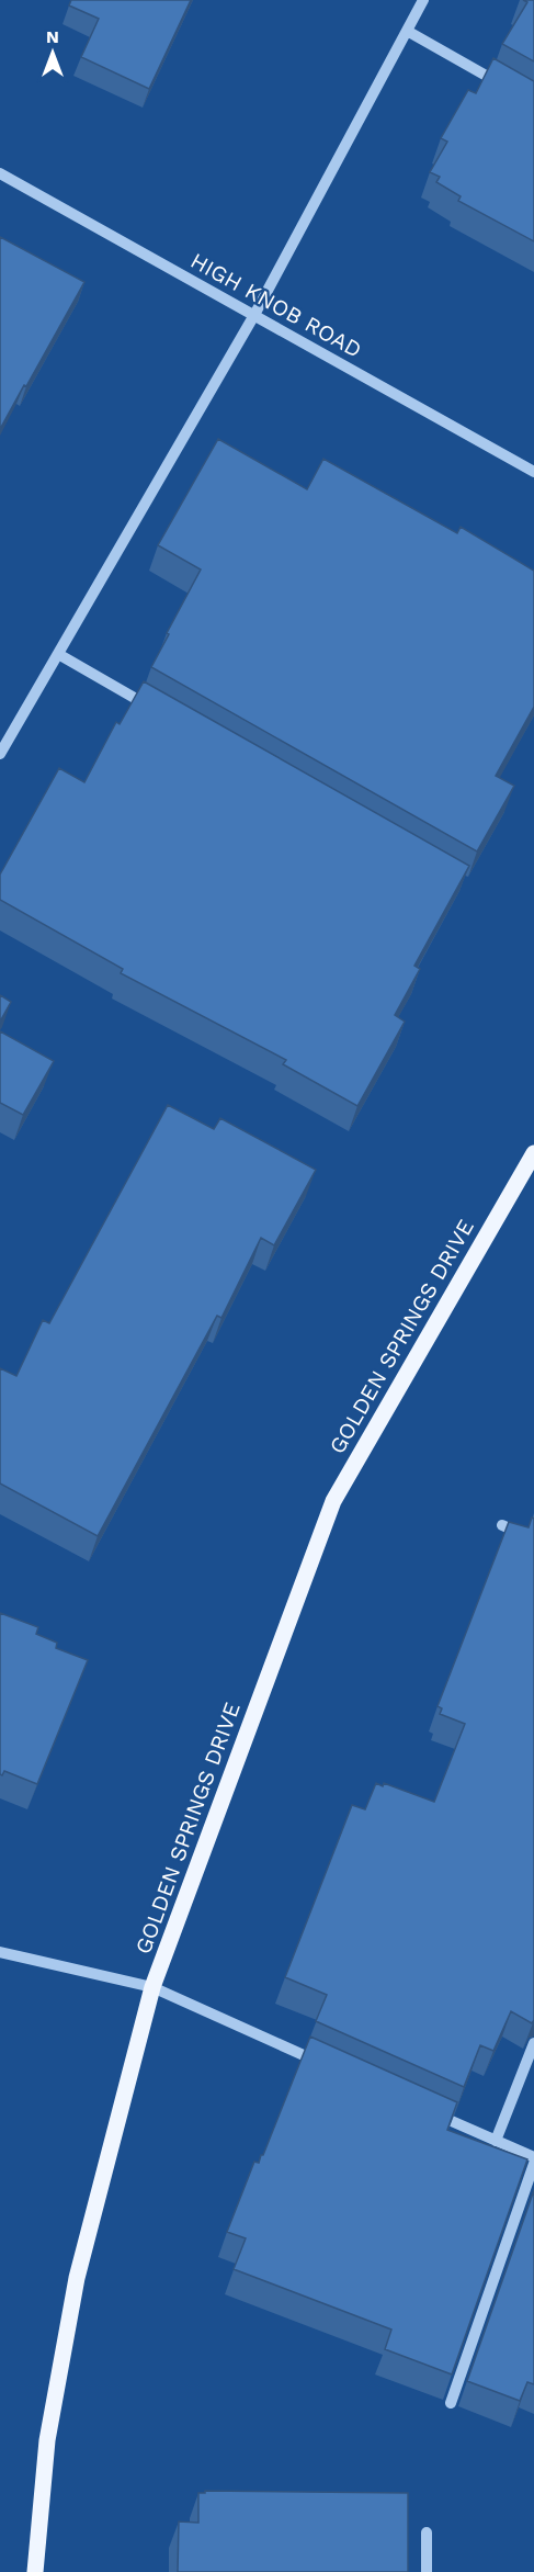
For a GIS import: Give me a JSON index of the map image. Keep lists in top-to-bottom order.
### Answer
{
  "streets": {
    "main road": ["GOLDEN SPRINGS DRIVE"],
    "street": ["HIGH KNOB ROAD"]
  },
  "north": "top"
}
